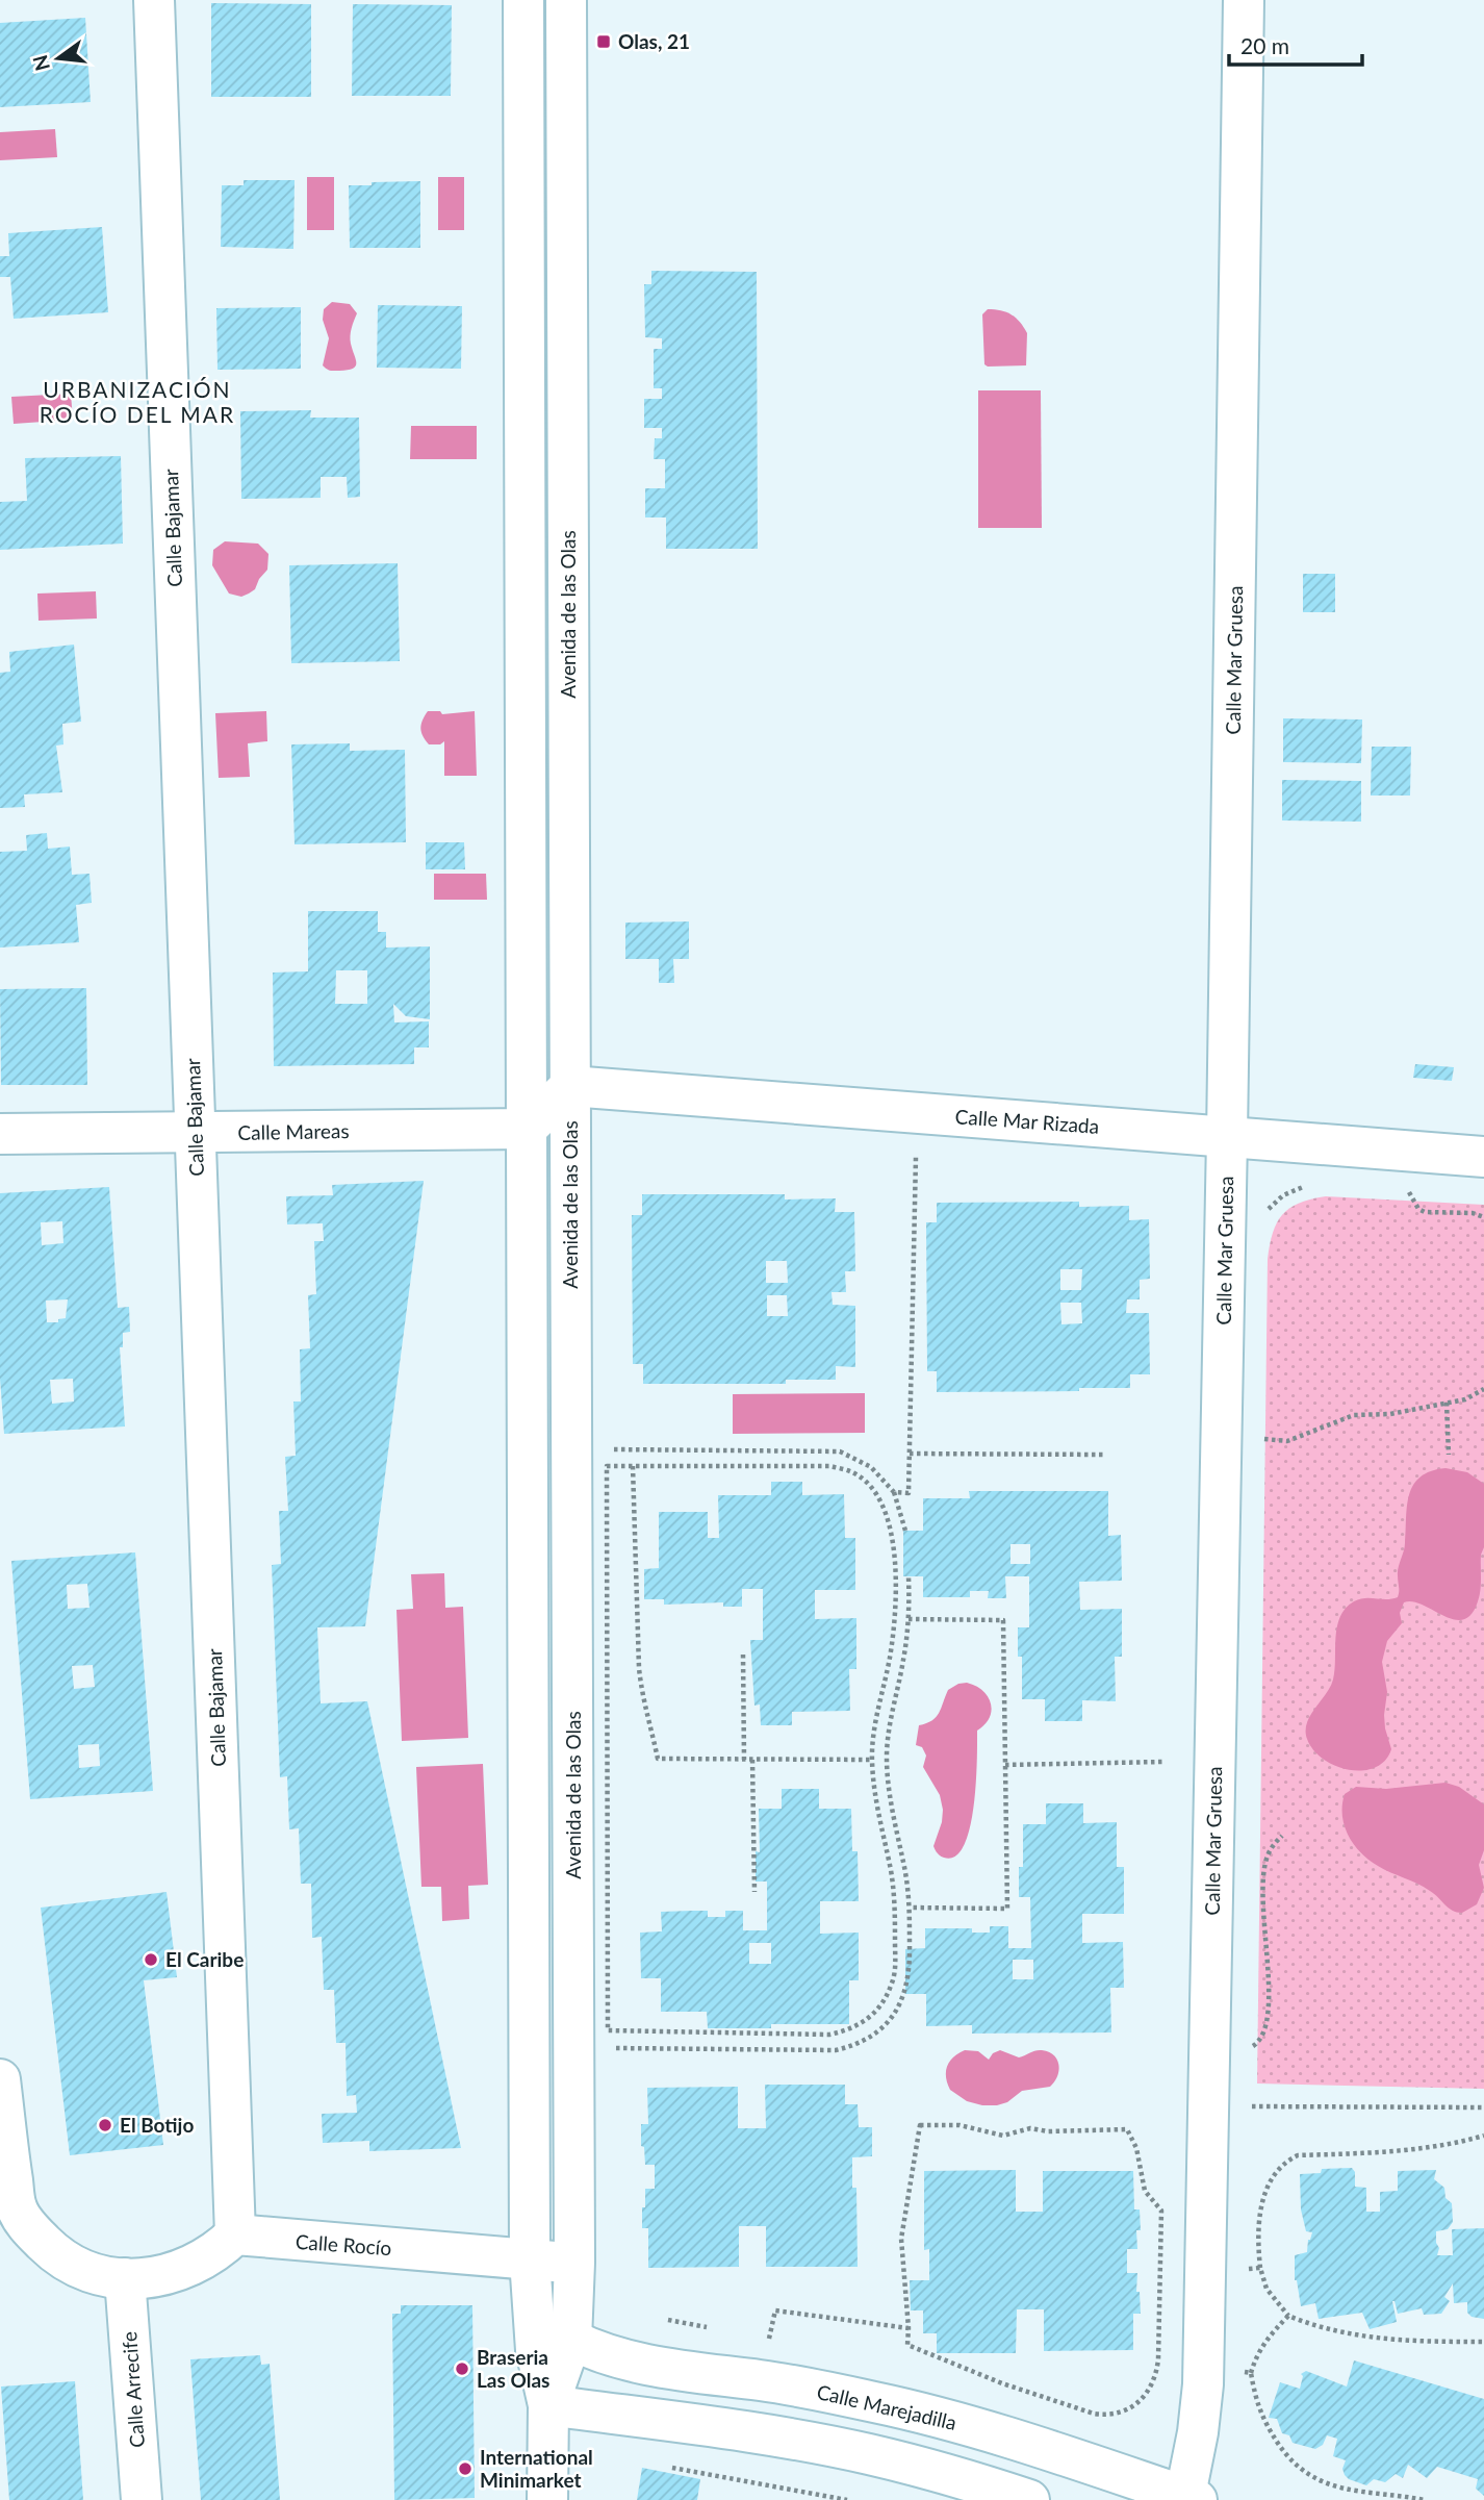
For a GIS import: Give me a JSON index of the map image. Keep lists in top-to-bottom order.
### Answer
{
  "streets": {
    "street": [
      "Calle Bajamar",
      "Avenida de las Olas",
      "Calle Mar Gruesa",
      "Calle Mar Rizada",
      "Calle Mareas",
      "Calle Rocío",
      "Calle Arrecife",
      "Calle Marejadilla"
    ]
  },
  "crossings": [
    ["Calle Bajamar", "Calle Mareas"],
    ["Calle Bajamar", "Calle Rocío"],
    ["Avenida de las Olas", "Calle Mar Rizada"],
    ["Avenida de las Olas", "Calle Mareas"],
    ["Avenida de las Olas", "Calle Rocío"],
    ["Avenida de las Olas", "Calle Marejadilla"],
    ["Calle Mar Gruesa", "Calle Mar Rizada"],
    ["Calle Mar Gruesa", "Calle Marejadilla"]
  ],
  "districts": ["URBANIZACIÓN ROCÍO DEL MAR"],
  "places": {
    "transit": ["Olas, 21"],
    "other": [
      "El Caribe",
      "El Botijo",
      "Braseria Las Olas",
      "International Minimarket"
    ]
  },
  "scale_bar": "20 m",
  "north": "left"
}
